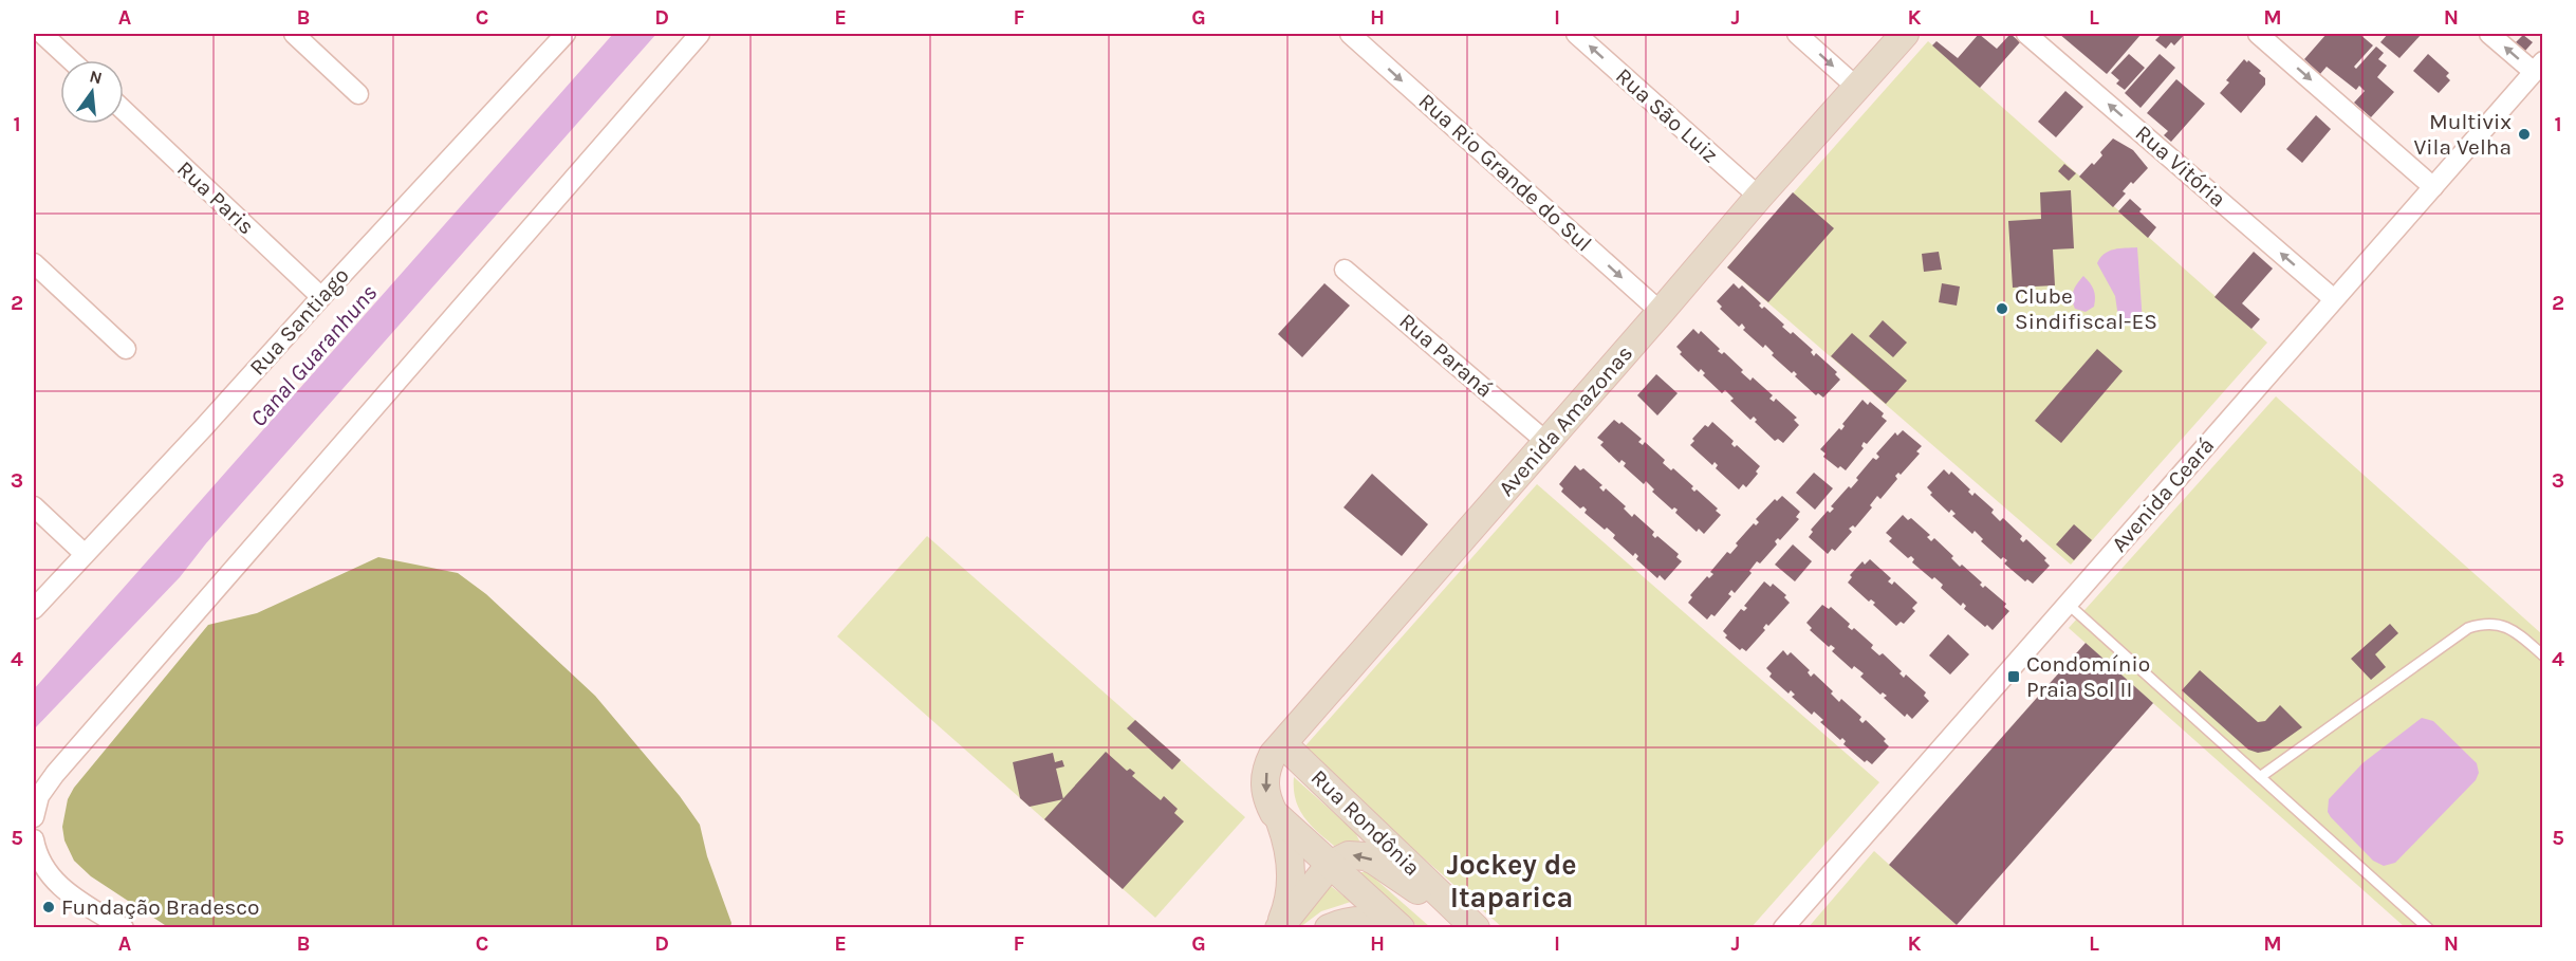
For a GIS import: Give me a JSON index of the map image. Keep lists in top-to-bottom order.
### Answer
{
  "streets": {
    "street": [
      "Rua São Luiz",
      "Rua Vitória",
      "Rua Rio Grande do Sul",
      "Rua Paris",
      "Rua Santiago",
      "Rua Paraná",
      "Avenida Amazonas",
      "Avenida Ceará",
      "Rua Rondônia"
    ]
  },
  "crossings": [
    ["Rua São Luiz", "Avenida Amazonas"],
    ["Rua Vitória", "Avenida Ceará"],
    ["Rua Rio Grande do Sul", "Avenida Amazonas"],
    ["Rua Paris", "Rua Santiago"],
    ["Rua Paraná", "Avenida Amazonas"],
    ["Avenida Amazonas", "Rua Rondônia"]
  ],
  "one_way": ["Rua Rio Grande do Sul"],
  "districts": ["Jockey de Itaparica"],
  "water": ["Canal Guaranhuns"],
  "places": {
    "other": ["Multivix Vila Velha", "Clube Sindifiscal-ES", "Fundação Bradesco"],
    "transit": ["Condomínio Praia Sol II"]
  },
  "north": "top",
  "grid": {
    "columns": [
      "A",
      "B",
      "C",
      "D",
      "E",
      "F",
      "G",
      "H",
      "I",
      "J",
      "K",
      "L",
      "M",
      "N"
    ],
    "rows": [
      "1",
      "2",
      "3",
      "4",
      "5"
    ]
  }
}
